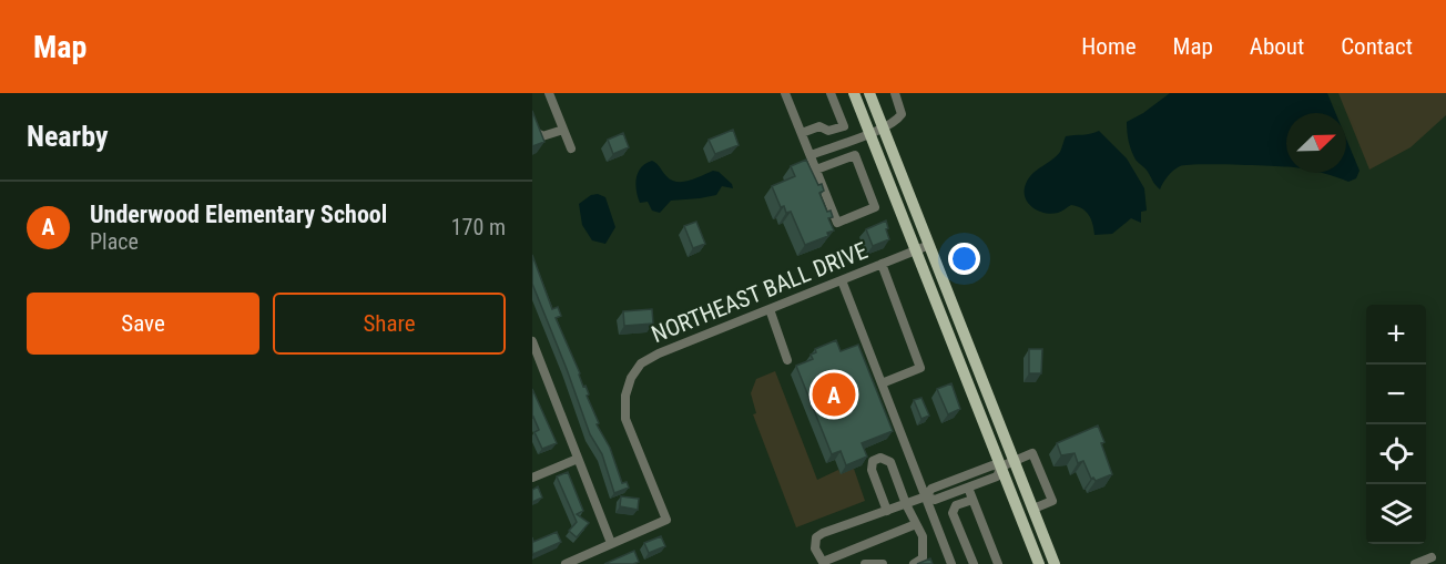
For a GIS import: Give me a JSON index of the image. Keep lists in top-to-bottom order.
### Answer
{
  "streets": {
    "street": ["NORTHEAST BALL DRIVE"]
  },
  "north": "top right",
  "page": {
    "header": "Map",
    "nav": [
      "Home",
      "Map",
      "About",
      "Contact"
    ],
    "heading": "Nearby",
    "list": [
      {
        "mark": "A",
        "name": "Underwood Elementary School",
        "note": "Place",
        "value": "170 m"
      }
    ],
    "buttons": ["Save", "Share"],
    "map_buttons": ["+", "−"],
    "pins": "A"
  }
}
